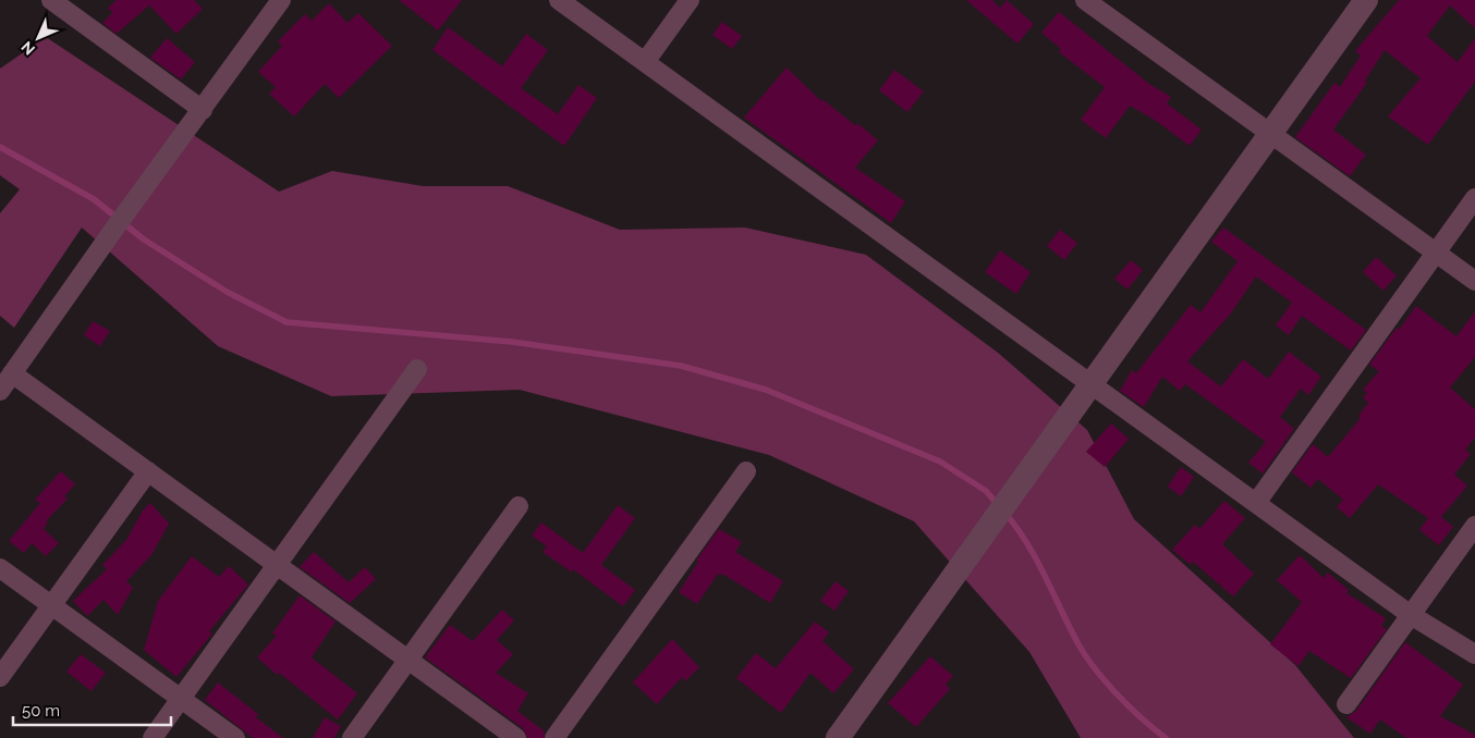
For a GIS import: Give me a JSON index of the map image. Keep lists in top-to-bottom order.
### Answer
{
  "scale_bar": "50 m",
  "north": "bottom left"
}
